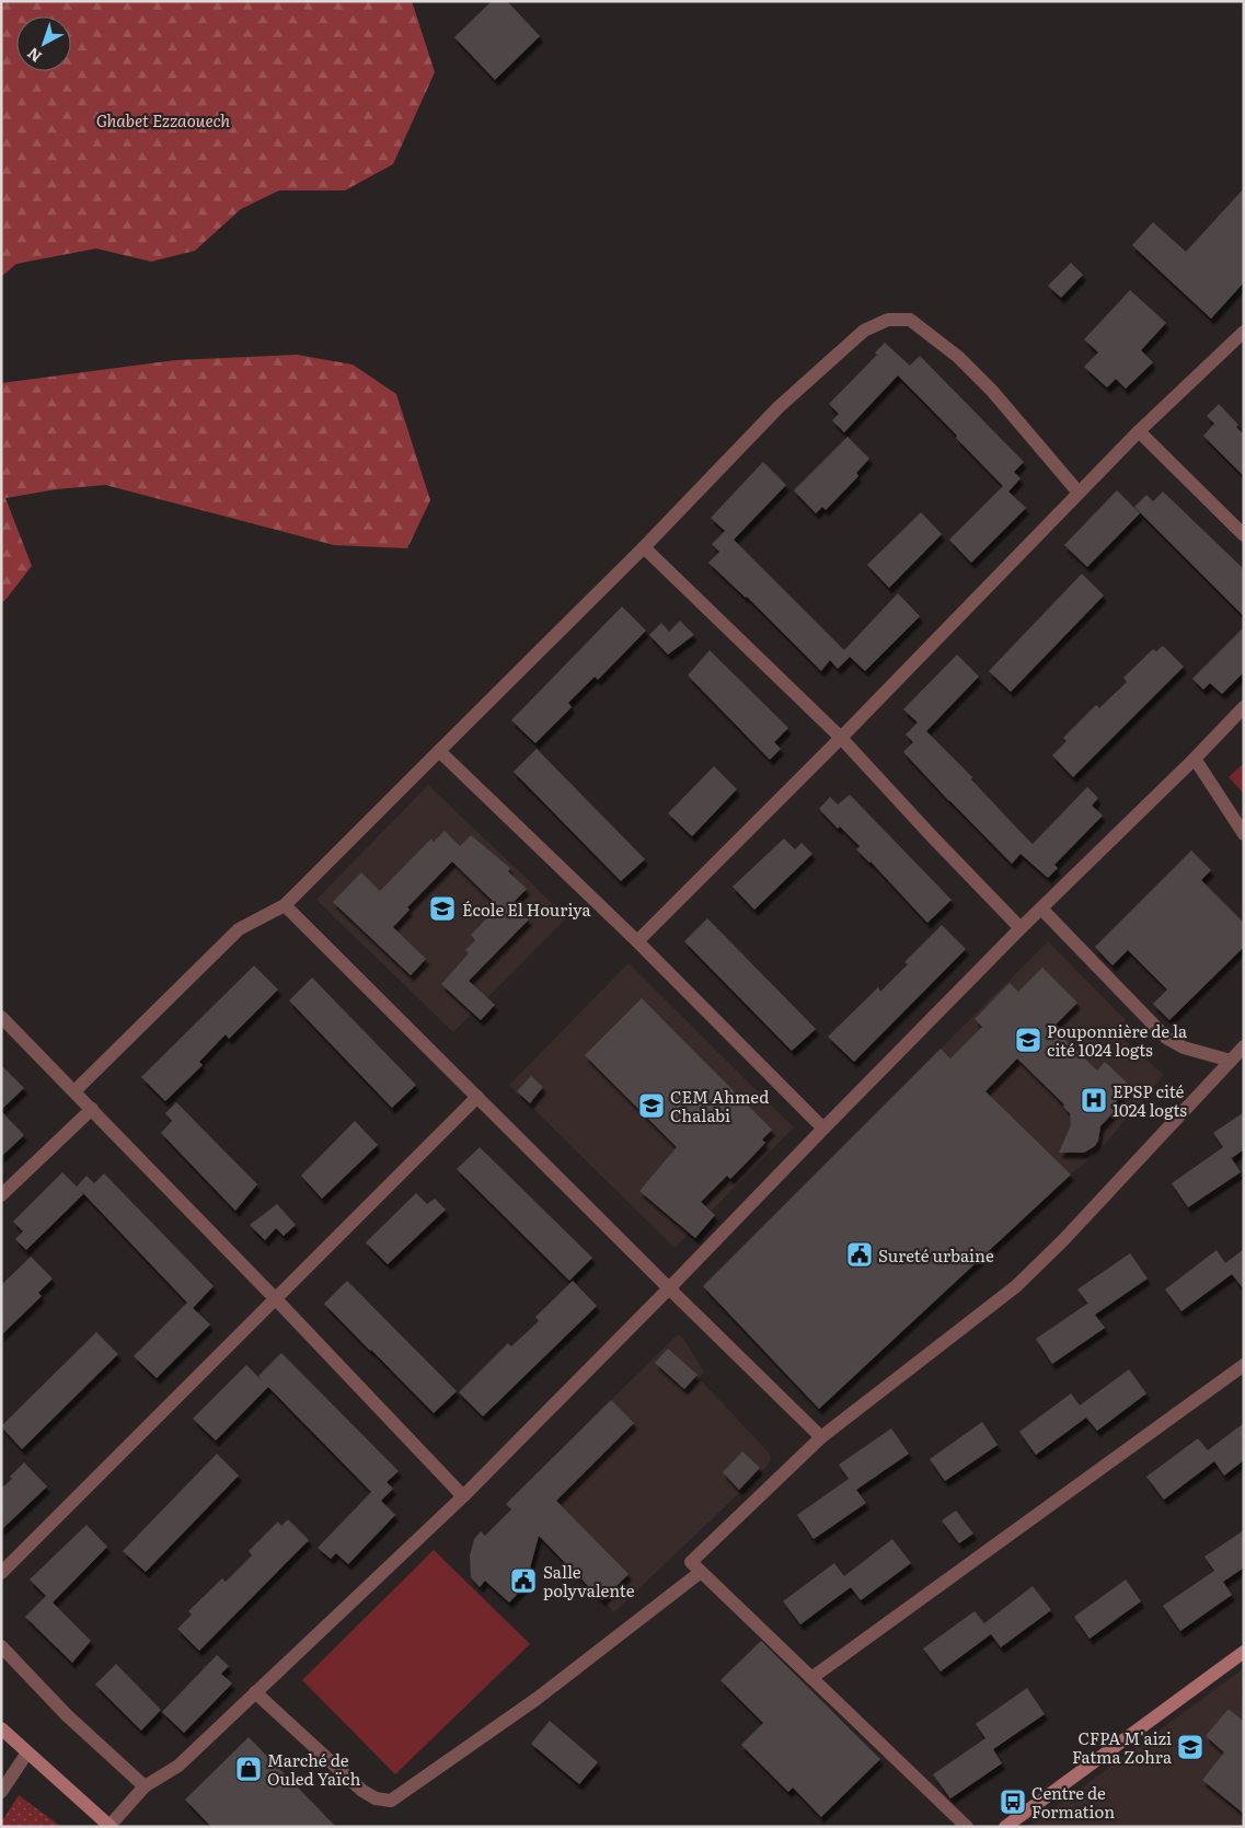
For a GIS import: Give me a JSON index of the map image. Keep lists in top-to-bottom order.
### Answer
{
  "parks": ["Ghabet Ezzaouech"],
  "places": {
    "school or university": [
      "École El Houriya",
      "Pouponnière de la cité 1024 logts",
      "CEM Ahmed Chalabi",
      "CFPA M'aizi Fatma Zohra"
    ],
    "hospital": ["EPSP cité 1024 logts"],
    "public building": ["Sureté urbaine", "Salle polyvalente"],
    "shop": ["Marché de Ouled Yaïch"],
    "bus stop": ["Centre de Formation"]
  },
  "north": "bottom left"
}
